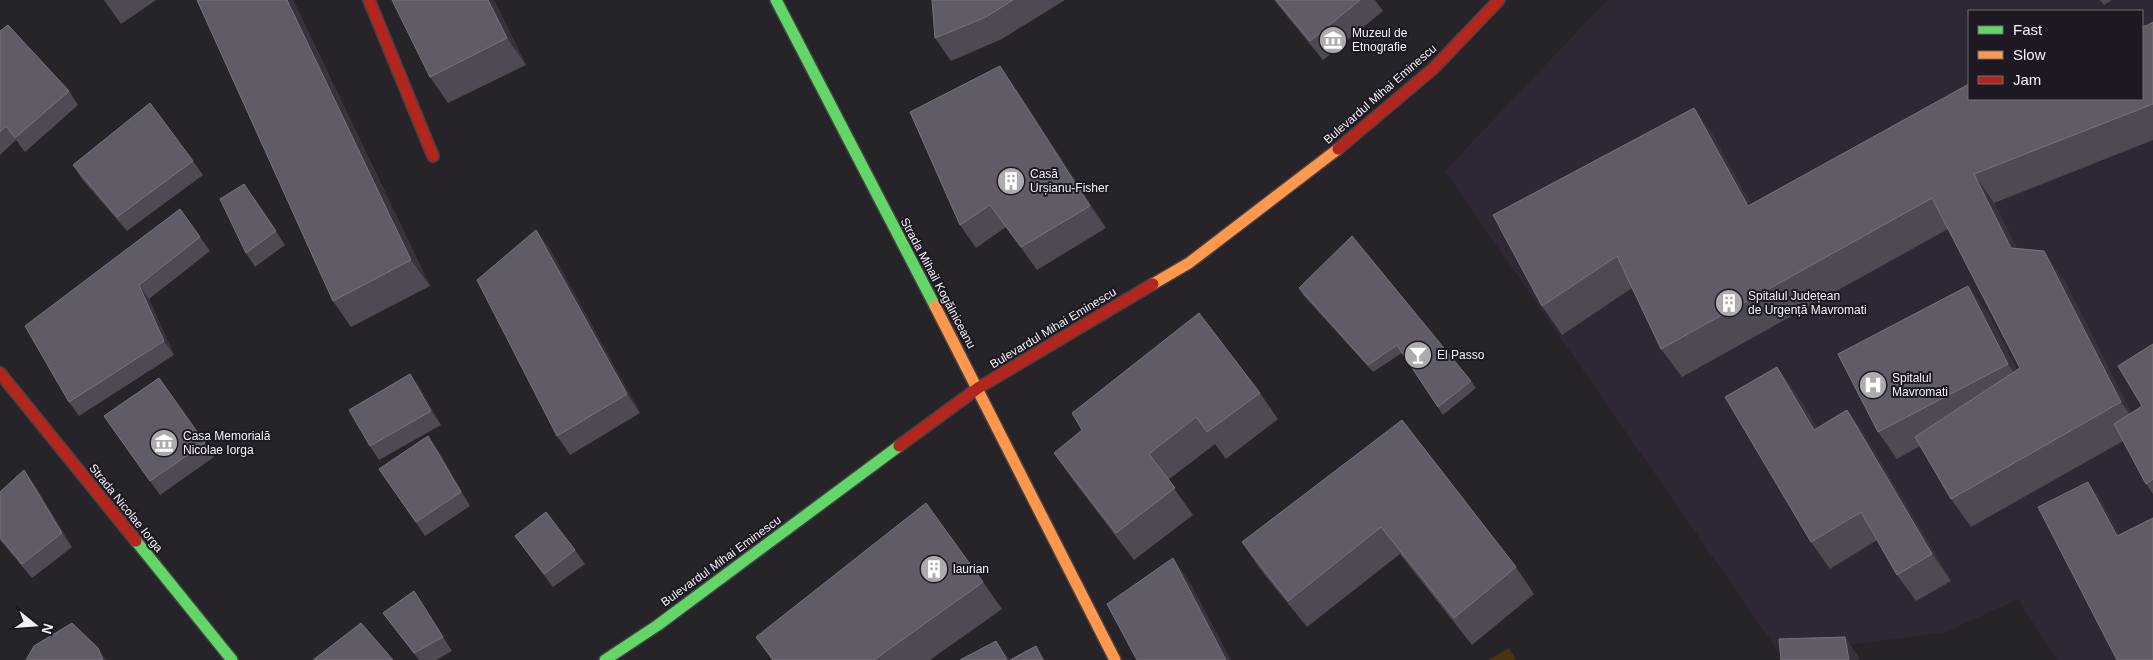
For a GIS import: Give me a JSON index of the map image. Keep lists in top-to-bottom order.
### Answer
{
  "streets": {
    "main road": ["Bulevardul Mihai Eminescu", "Strada Mihail Kogălniceanu", "Strada Nicolae Iorga"]
  },
  "crossings": [
    ["Bulevardul Mihai Eminescu", "Strada Mihail Kogălniceanu"]
  ],
  "places": {
    "museum": ["Muzeul de Etnografie", "Casa Memorială Nicolae Iorga"],
    "building": ["Casă Urșianu-Fisher", "Spitalul Județean de Urgență Mavromati", "laurian"],
    "bar": ["El Passo"],
    "hospital": ["Spitalul Mavromati"]
  },
  "legend": ["Fast", "Slow", "Jam"],
  "north": "right"
}
